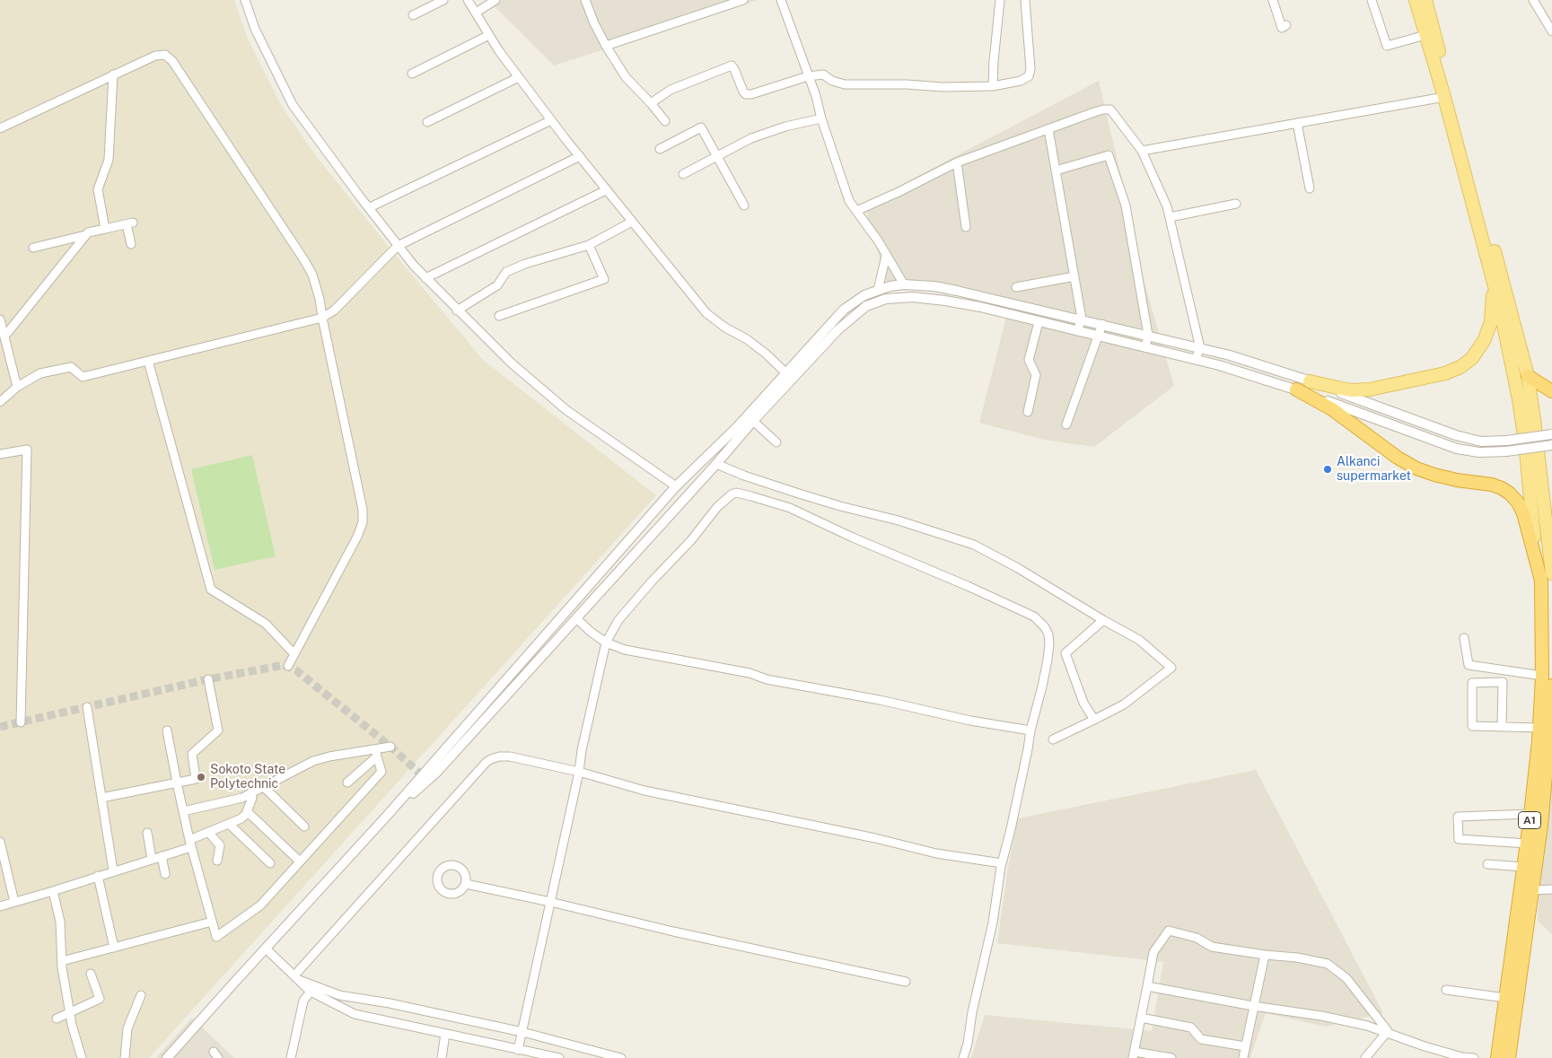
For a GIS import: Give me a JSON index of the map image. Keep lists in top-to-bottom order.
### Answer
{
  "streets": {
    "highway": ["A1"]
  },
  "places": ["Alkanci supermarket", "Sokoto State Polytechnic"]
}
